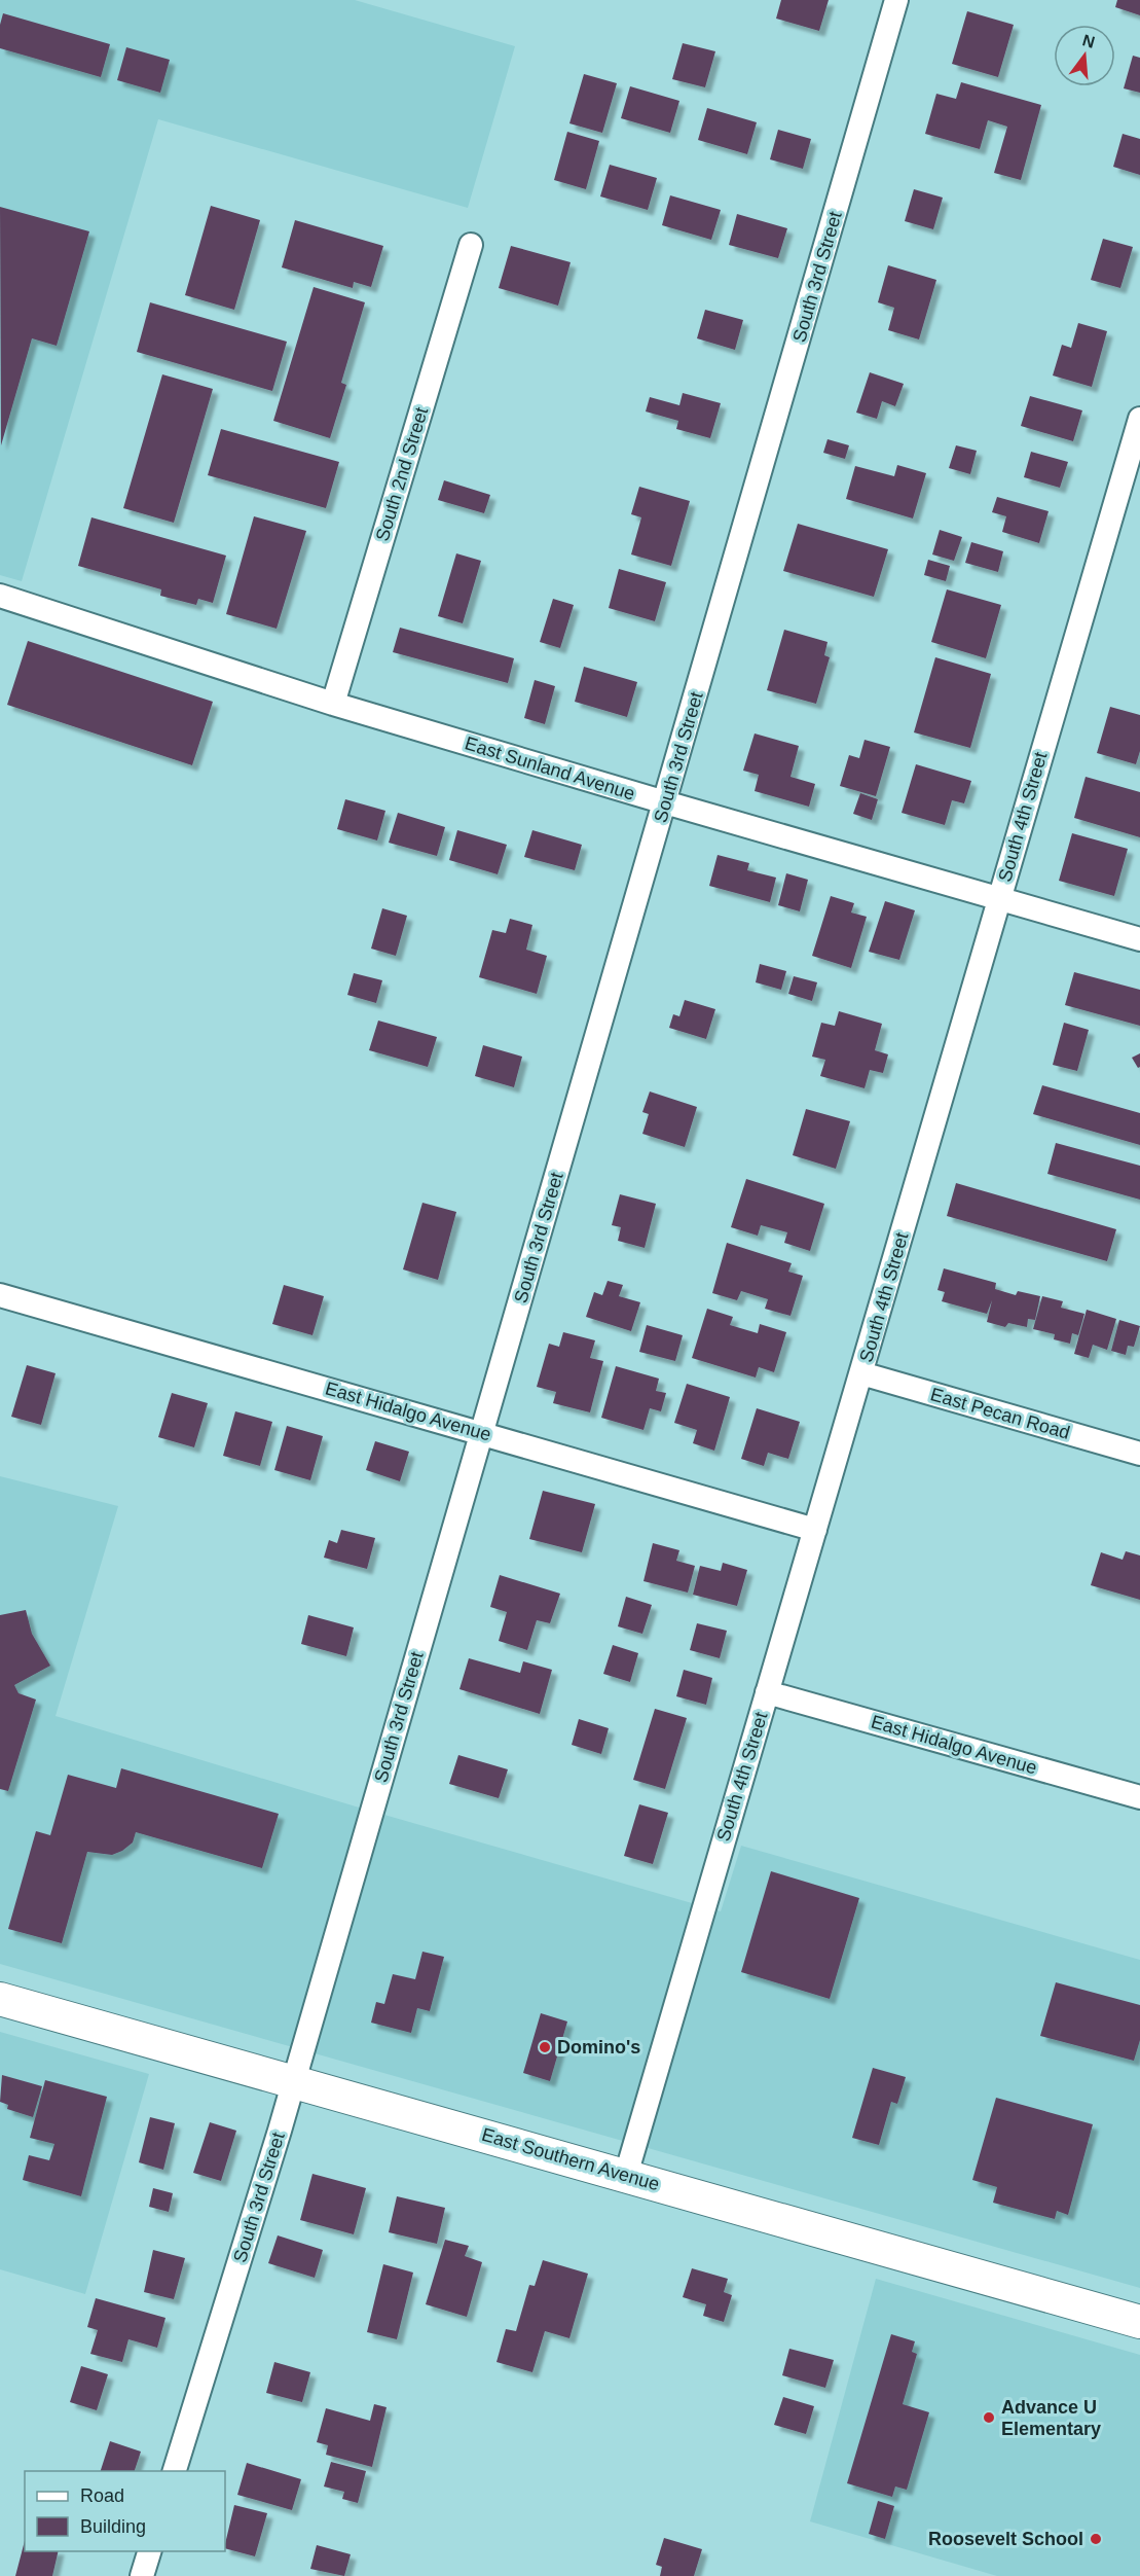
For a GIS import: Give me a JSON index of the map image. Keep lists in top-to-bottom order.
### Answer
{
  "streets": {
    "main road": ["East Southern Avenue"],
    "street": [
      "South 3rd Street",
      "South 2nd Street",
      "East Sunland Avenue",
      "South 4th Street",
      "East Hidalgo Avenue",
      "East Pecan Road"
    ]
  },
  "crossings": [
    ["South 3rd Street", "East Sunland Avenue"],
    ["South 3rd Street", "East Hidalgo Avenue"],
    ["South 3rd Street", "East Southern Avenue"],
    ["South 2nd Street", "East Sunland Avenue"],
    ["East Sunland Avenue", "South 4th Street"],
    ["South 4th Street", "East Hidalgo Avenue"],
    ["South 4th Street", "East Pecan Road"],
    ["South 4th Street", "East Southern Avenue"]
  ],
  "places": ["Domino's", "Advance U Elementary", "Roosevelt School"],
  "legend": ["Road", "Building"],
  "north": "top"
}
